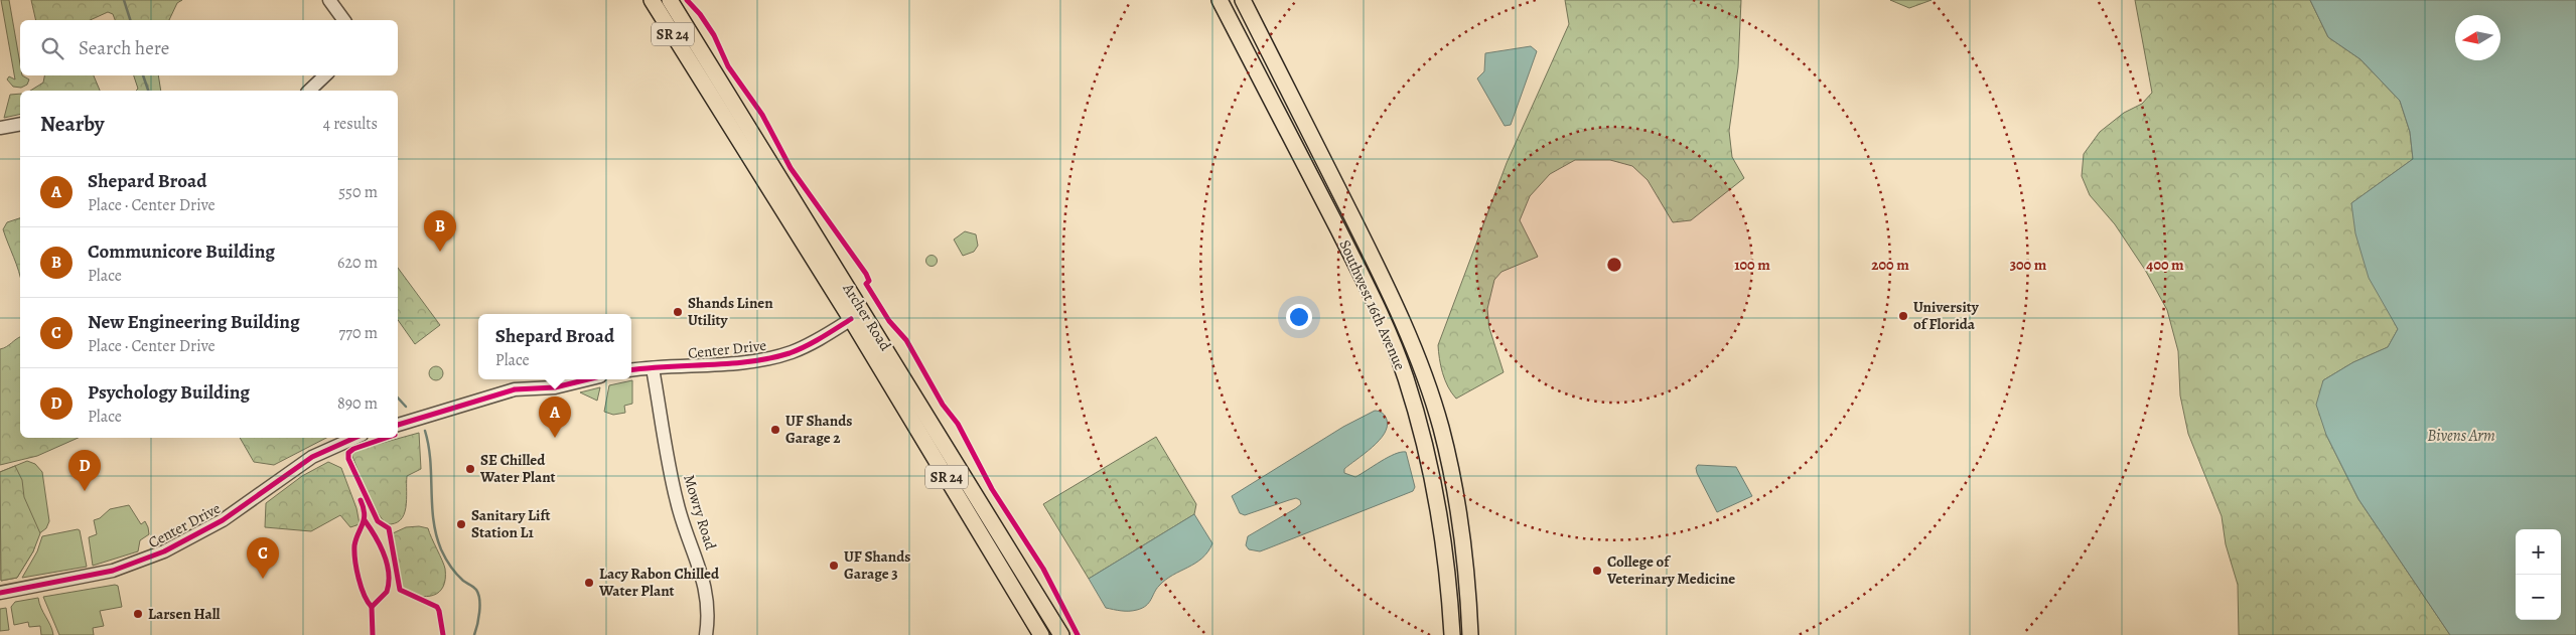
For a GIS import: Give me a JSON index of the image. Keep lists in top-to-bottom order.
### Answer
{
  "streets": {
    "main road": ["SR 24", "Southwest 16th Avenue", "Archer Road"],
    "street": ["Center Drive", "Mowry Road"]
  },
  "crossings": [
    ["Archer Road", "Center Drive"],
    ["Center Drive", "Mowry Road"]
  ],
  "water": ["Bivens Arm"],
  "places": [
    "Shands Linen Utility",
    "University of Florida",
    "UF Shands Garage 2",
    "SE Chilled Water Plant",
    "Sanitary Lift Station L1",
    "UF Shands Garage 3",
    "College of Veterinary Medicine",
    "Lacy Rabon Chilled Water Plant",
    "Larsen Hall"
  ],
  "north": "left",
  "page": {
    "search": "Search here",
    "heading": ["Nearby", "4 results"],
    "list": [
      {
        "mark": "A",
        "name": "Shepard Broad",
        "note": "Place · Center Drive",
        "value": "550 m"
      },
      {
        "mark": "B",
        "name": "Communicore Building",
        "note": "Place",
        "value": "620 m"
      },
      {
        "mark": "C",
        "name": "New Engineering Building",
        "note": "Place · Center Drive",
        "value": "770 m"
      },
      {
        "mark": "D",
        "name": "Psychology Building",
        "note": "Place",
        "value": "890 m"
      }
    ],
    "pins": [
      "B",
      "A",
      "D",
      "C"
    ],
    "popup": ["Shepard Broad", "Place"],
    "map_buttons": ["+", "−"]
  },
  "rings": [
    "100 m",
    "200 m",
    "300 m",
    "400 m"
  ]
}
